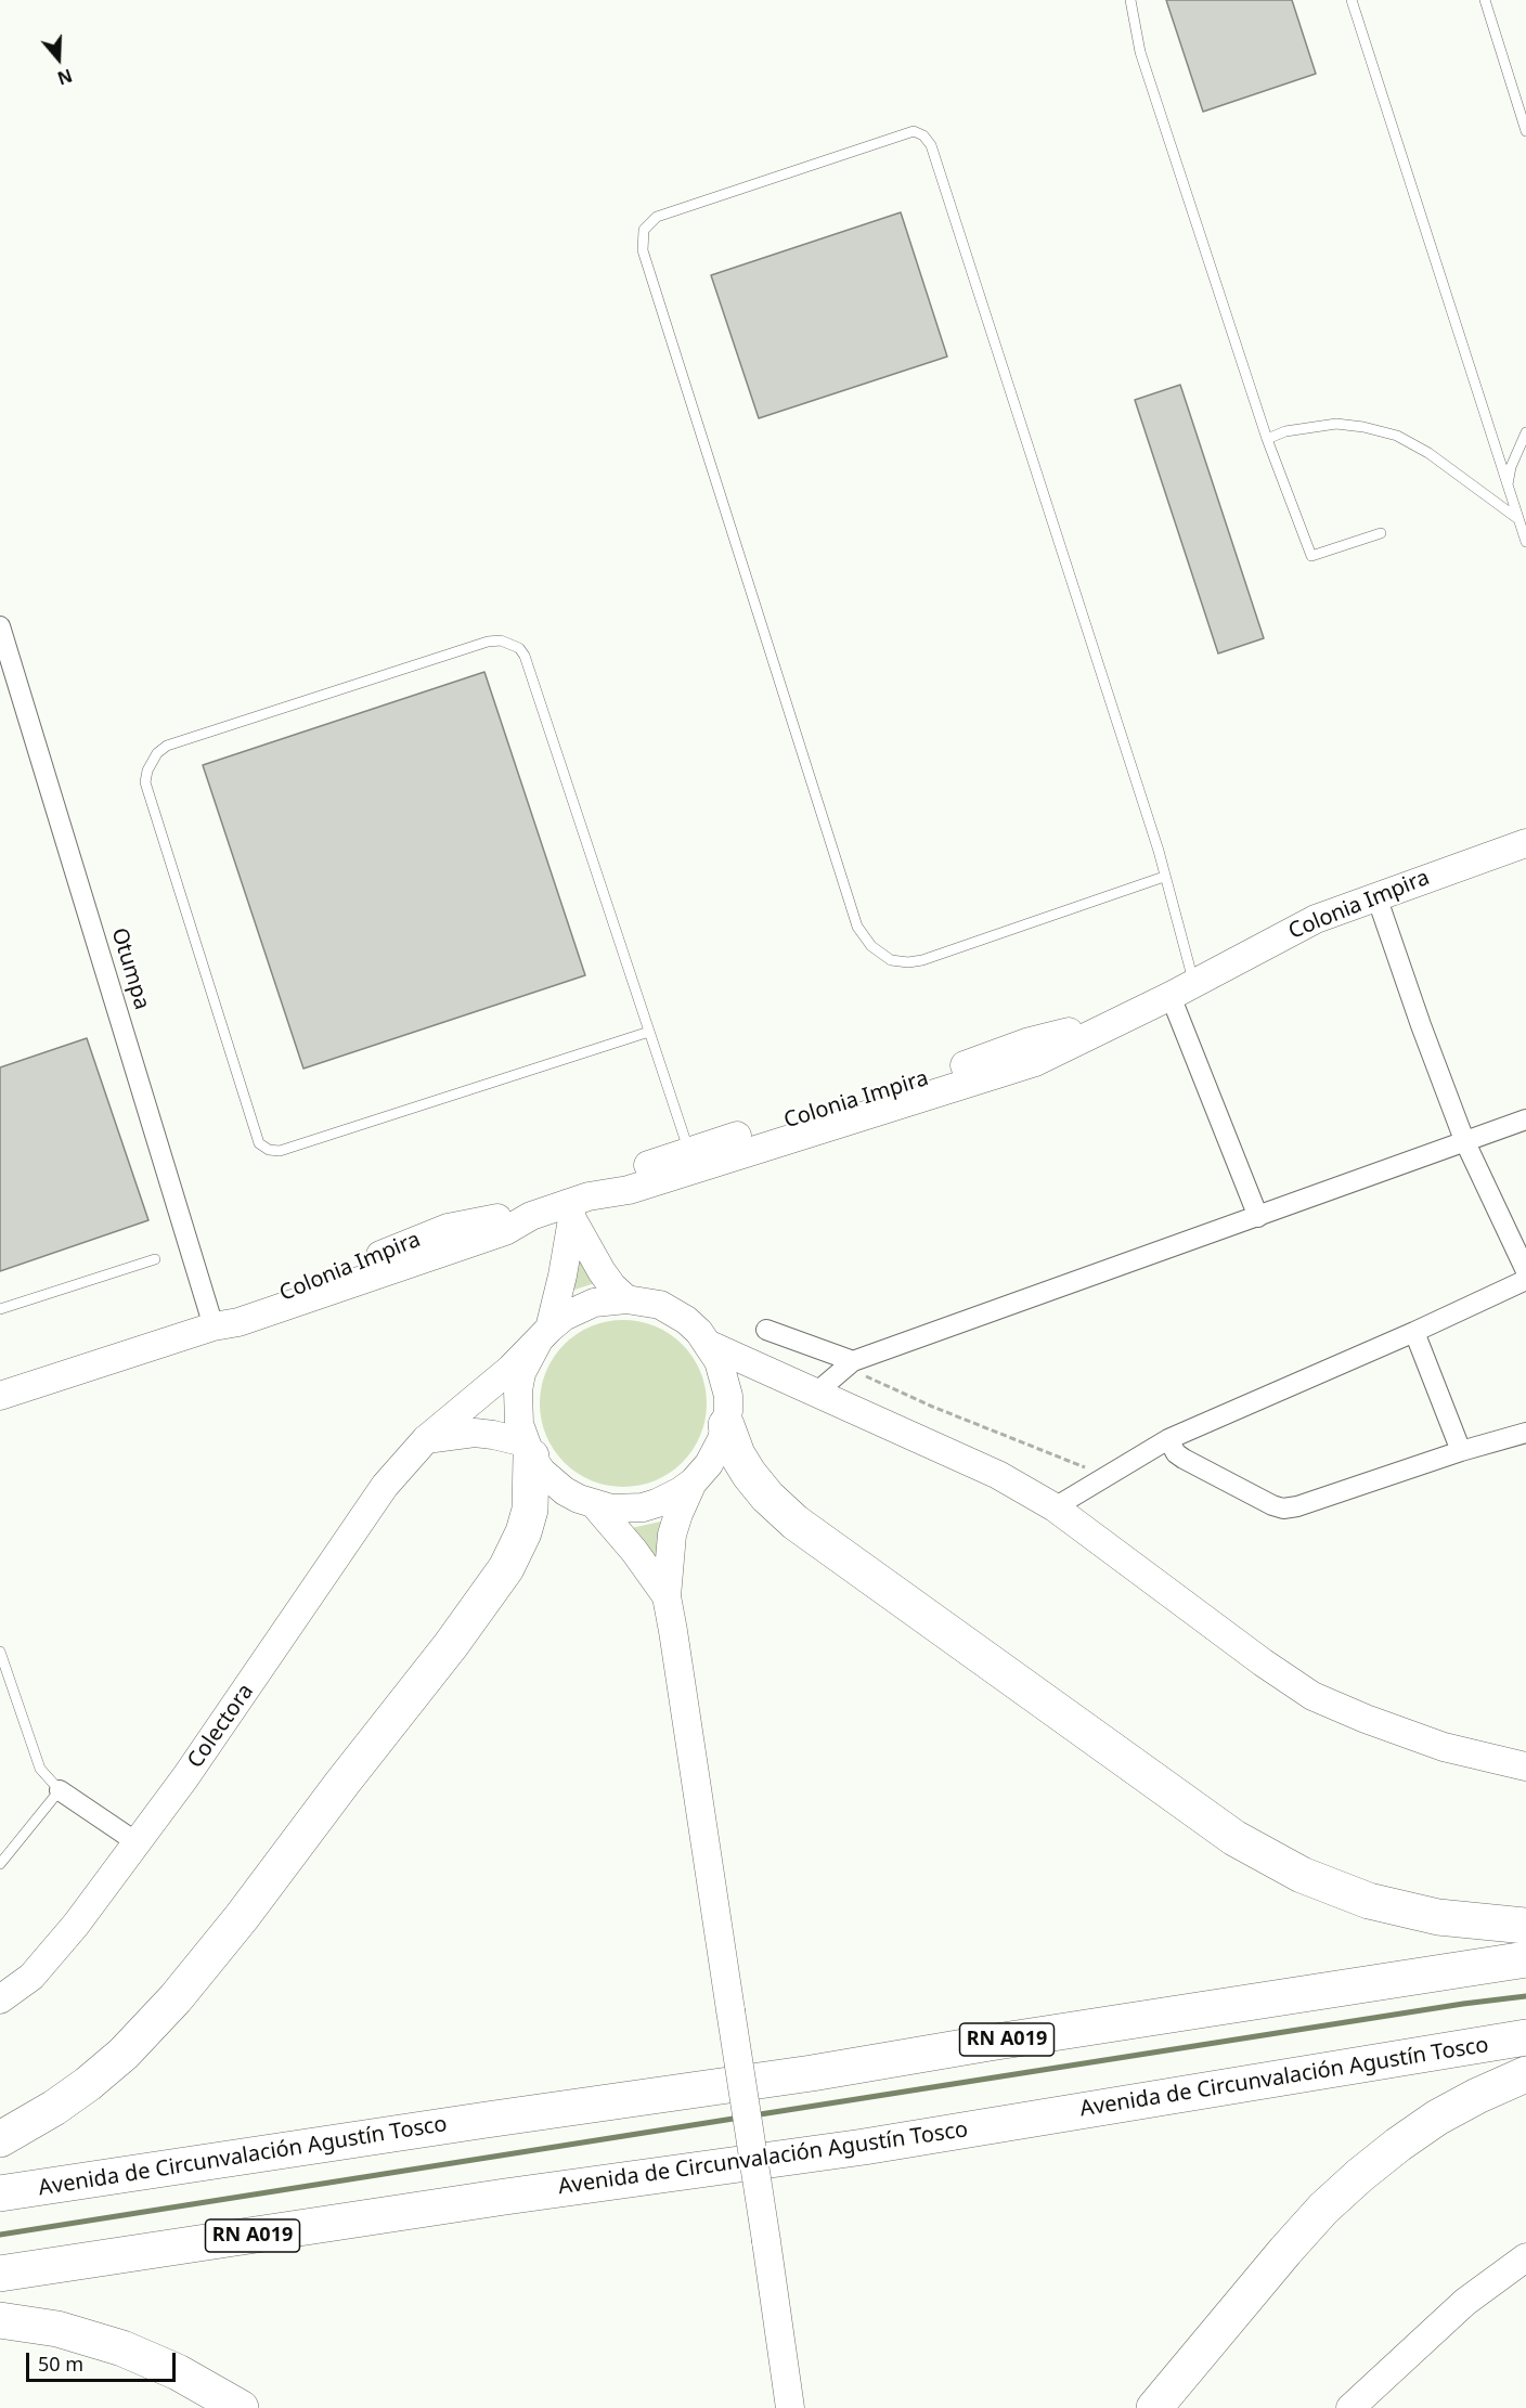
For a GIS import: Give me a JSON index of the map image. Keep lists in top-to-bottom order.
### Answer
{
  "streets": {
    "highway": ["RN A019", "Avenida de Circunvalación Agustín Tosco"],
    "main road": ["Colonia Impira", "Colectora"],
    "street": ["Otumpa"]
  },
  "crossings": [
    ["Colonia Impira", "Otumpa"]
  ],
  "scale_bar": "50 m",
  "north": "bottom"
}
